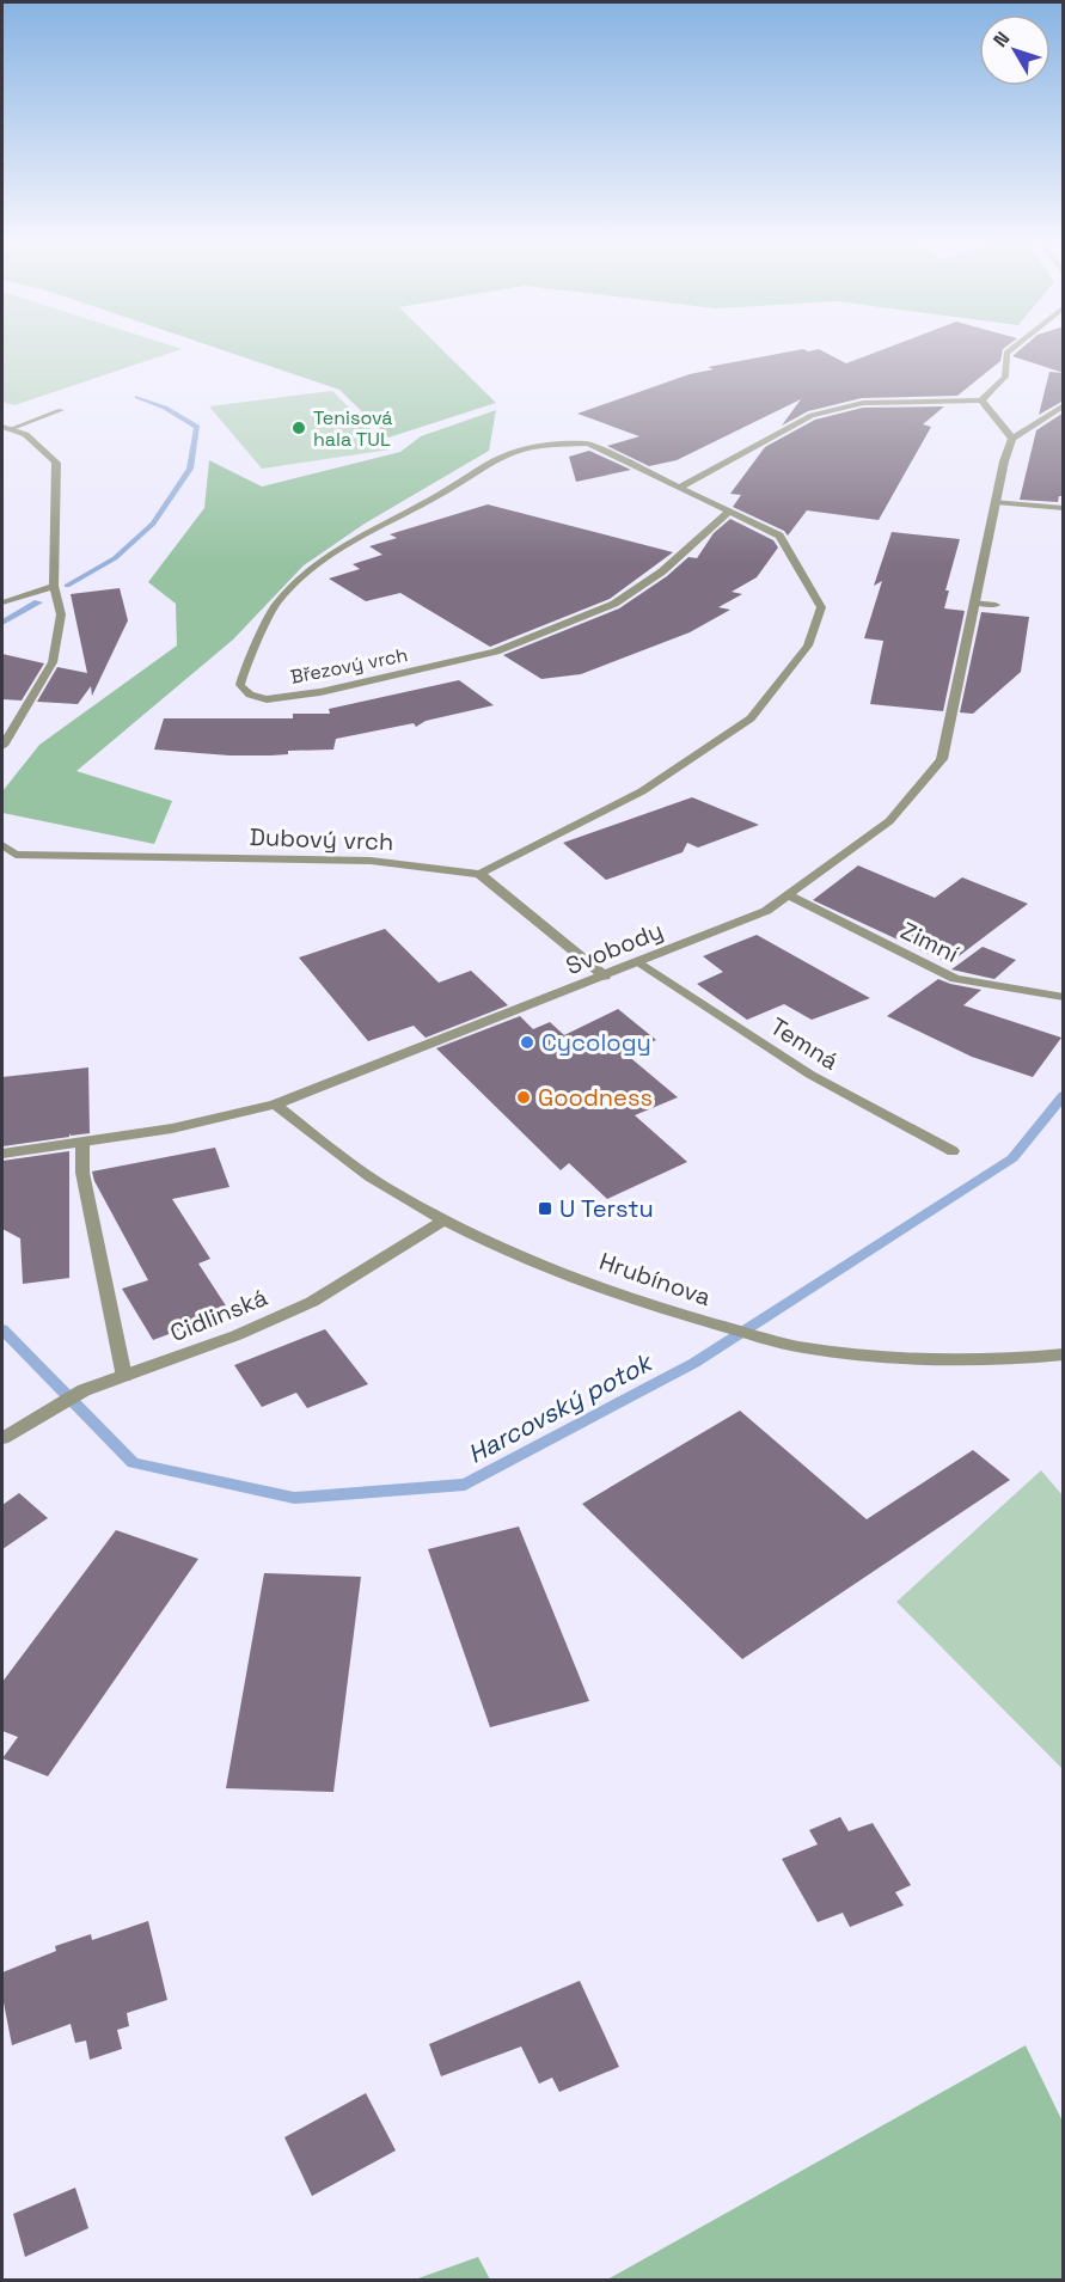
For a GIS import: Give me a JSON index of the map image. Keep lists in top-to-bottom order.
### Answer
{
  "streets": {
    "street": [
      "Březový vrch",
      "Dubový vrch",
      "Zimní",
      "Svobody",
      "Temná",
      "Hrubínova",
      "Cidlinská"
    ]
  },
  "crossings": [
    ["Březový vrch", "Dubový vrch"],
    ["Zimní", "Svobody"],
    ["Svobody", "Temná"],
    ["Svobody", "Hrubínova"],
    ["Hrubínova", "Cidlinská"]
  ],
  "water": ["Harcovský potok"],
  "places": {
    "other": ["Tenisová hala TUL", "Cycology", "Goodness"],
    "transit": ["U Terstu"]
  },
  "north": "top left"
}
